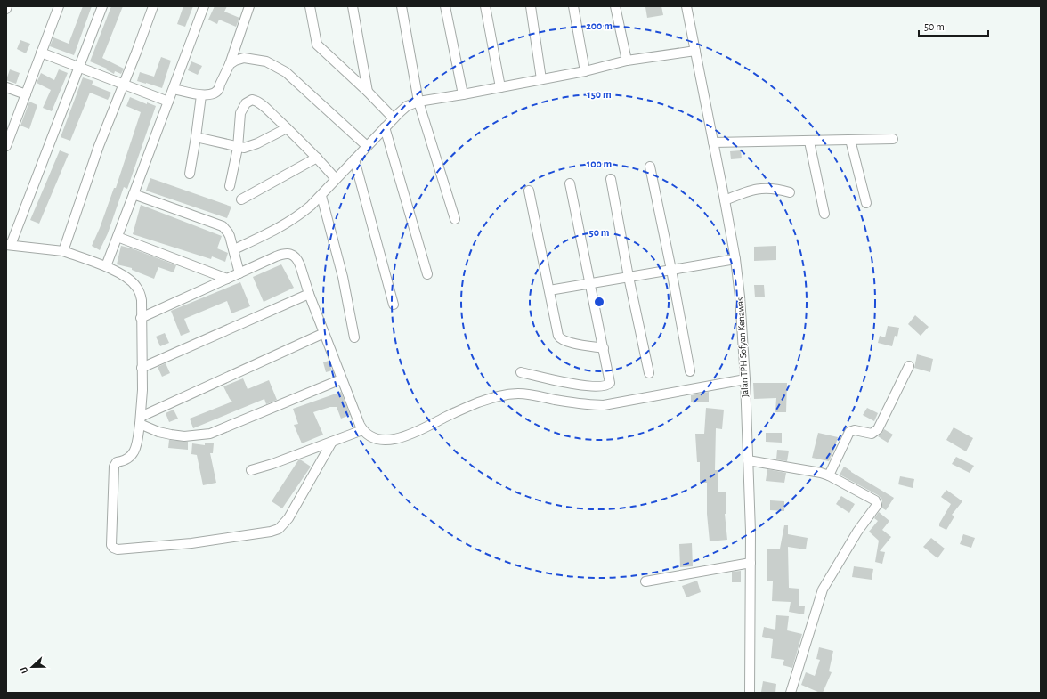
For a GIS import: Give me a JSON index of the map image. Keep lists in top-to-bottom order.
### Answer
{
  "streets": {
    "street": ["Jalan TPH Sofyan Kenawas"]
  },
  "scale_bar": "50 m",
  "north": "left",
  "rings": [
    "200 m",
    "150 m",
    "100 m",
    "50 m"
  ]
}
